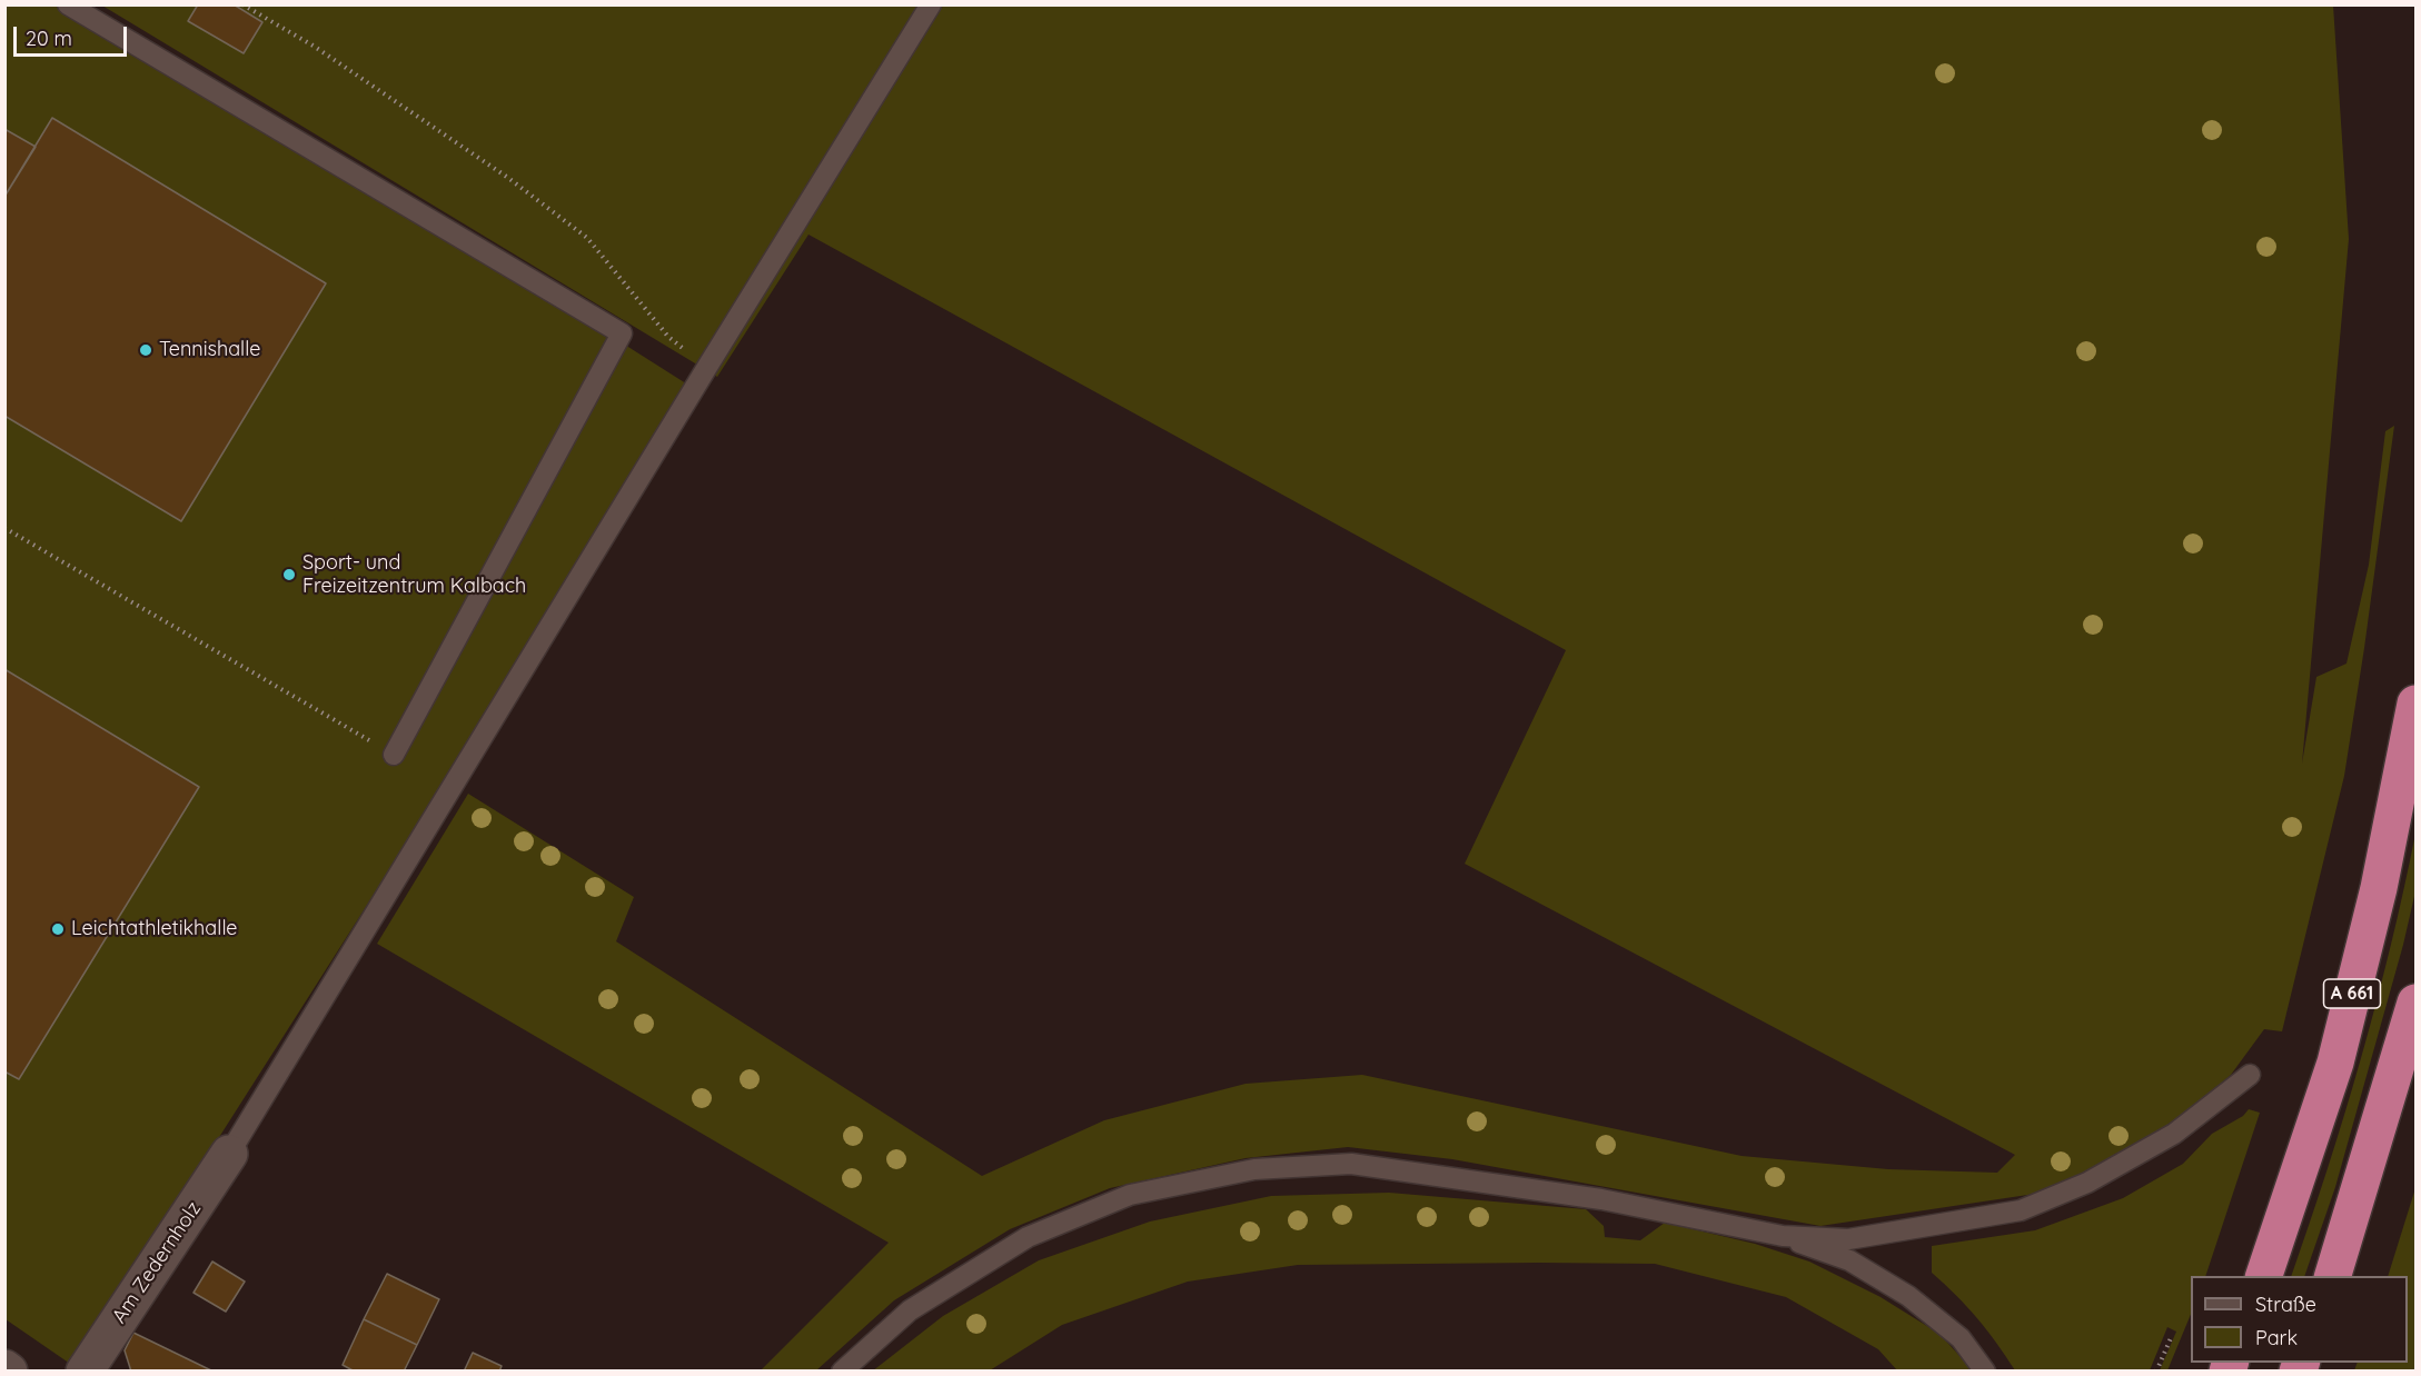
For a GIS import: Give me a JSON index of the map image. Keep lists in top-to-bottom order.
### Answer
{
  "streets": {
    "highway": ["A 661"],
    "street": ["Am Zedernholz"]
  },
  "places": ["Tennishalle", "Sport- und Freizeitzentrum Kalbach", "Leichtathletikhalle"],
  "legend": ["Straße", "Park"],
  "scale_bar": "20 m"
}
